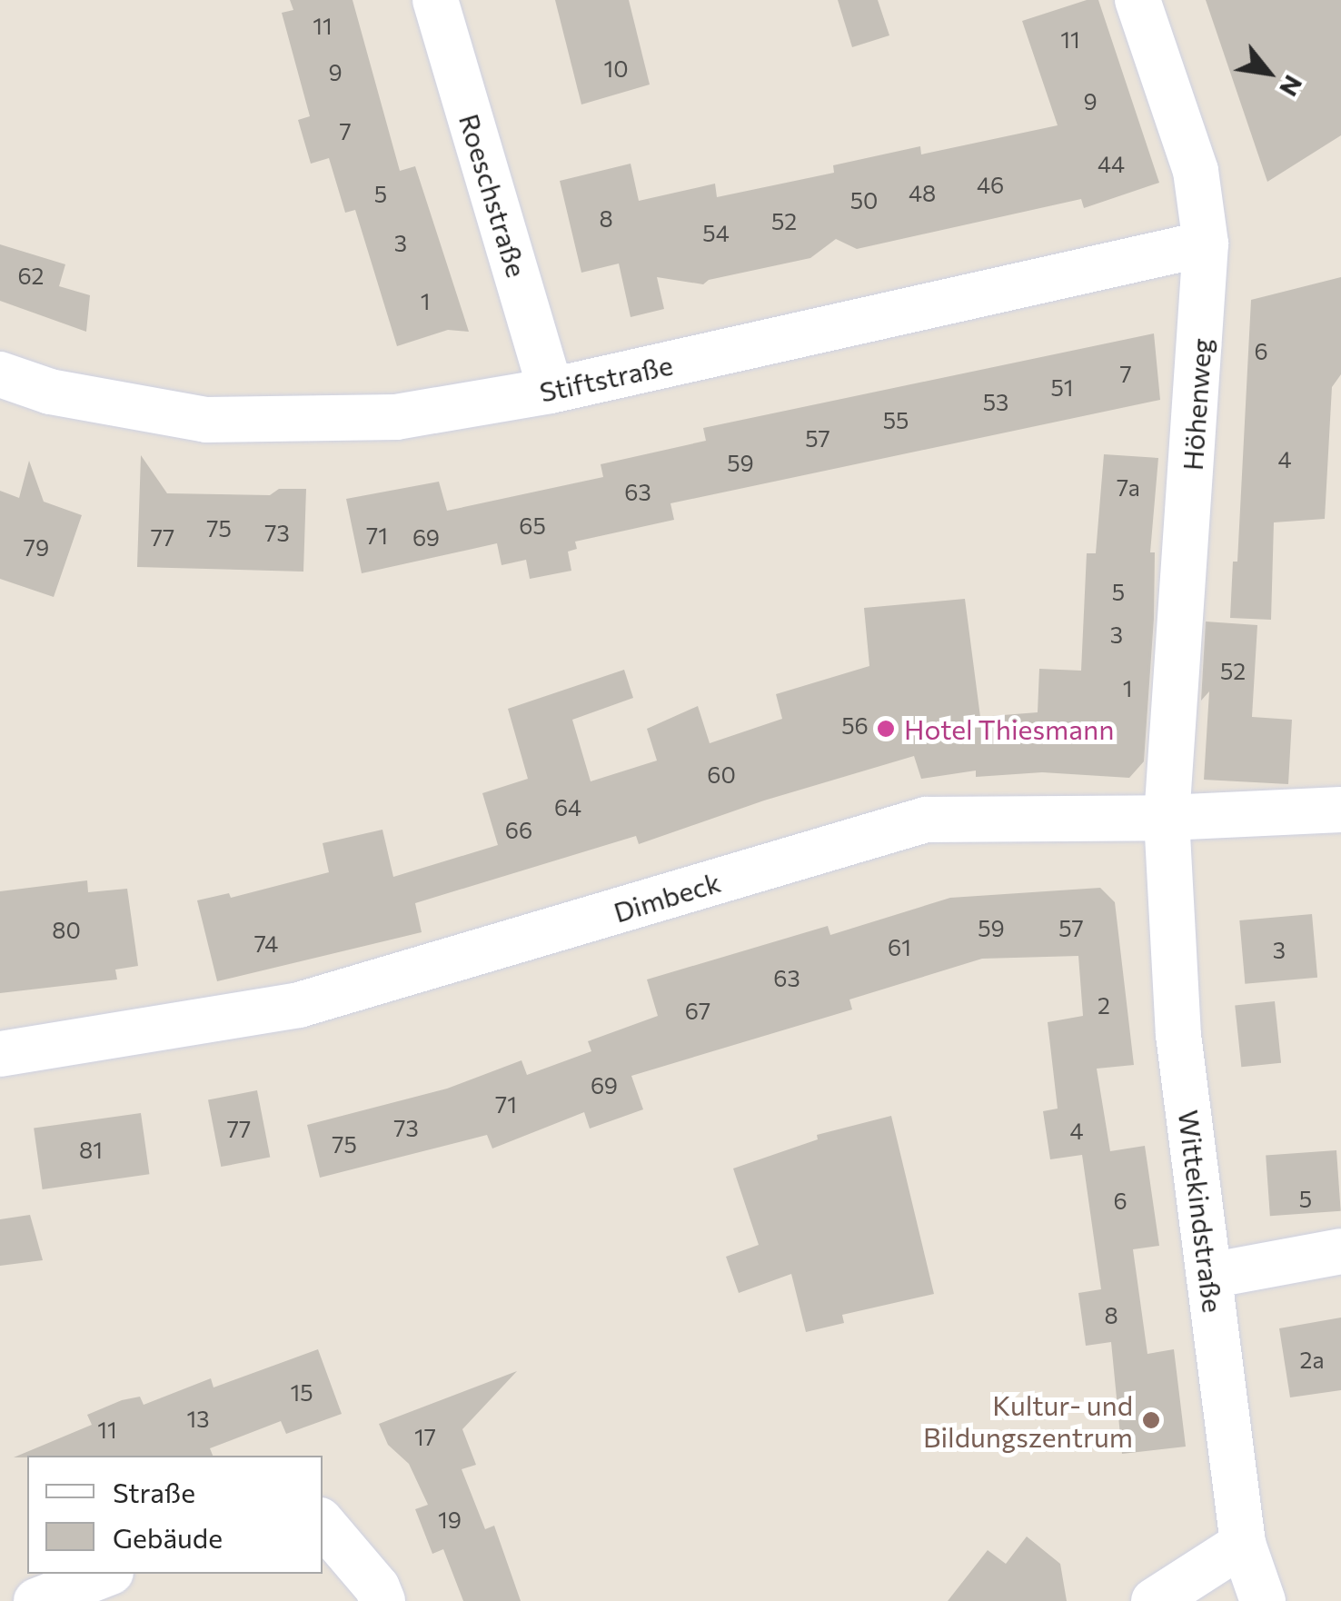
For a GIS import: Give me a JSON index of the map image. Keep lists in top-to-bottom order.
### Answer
{
  "streets": {
    "street": [
      "Roeschstraße",
      "Stiftstraße",
      "Höhenweg",
      "Dimbeck",
      "Wittekindstraße"
    ]
  },
  "crossings": [
    ["Roeschstraße", "Stiftstraße"],
    ["Stiftstraße", "Höhenweg"],
    ["Höhenweg", "Dimbeck"],
    ["Höhenweg", "Wittekindstraße"],
    ["Dimbeck", "Wittekindstraße"]
  ],
  "places": ["Hotel Thiesmann", "Kultur- und Bildungszentrum"],
  "house_numbers": [
    "11",
    "11",
    "10",
    "9",
    "9",
    "7",
    "44",
    "46",
    "48",
    "5",
    "50",
    "8",
    "52",
    "54",
    "3",
    "62",
    "1",
    "6",
    "7",
    "51",
    "53",
    "55",
    "57",
    "4",
    "59",
    "7a",
    "63",
    "65",
    "75",
    "73",
    "71",
    "77",
    "69",
    "79",
    "5",
    "3",
    "52",
    "1",
    "56",
    "60",
    "64",
    "66",
    "59",
    "57",
    "80",
    "74",
    "61",
    "3",
    "63",
    "2",
    "67",
    "69",
    "71",
    "73",
    "77",
    "4",
    "75",
    "81",
    "5",
    "6",
    "8",
    "2a",
    "15",
    "13",
    "11",
    "17",
    "19"
  ],
  "legend": ["Straße", "Gebäude"],
  "north": "bottom right"
}
